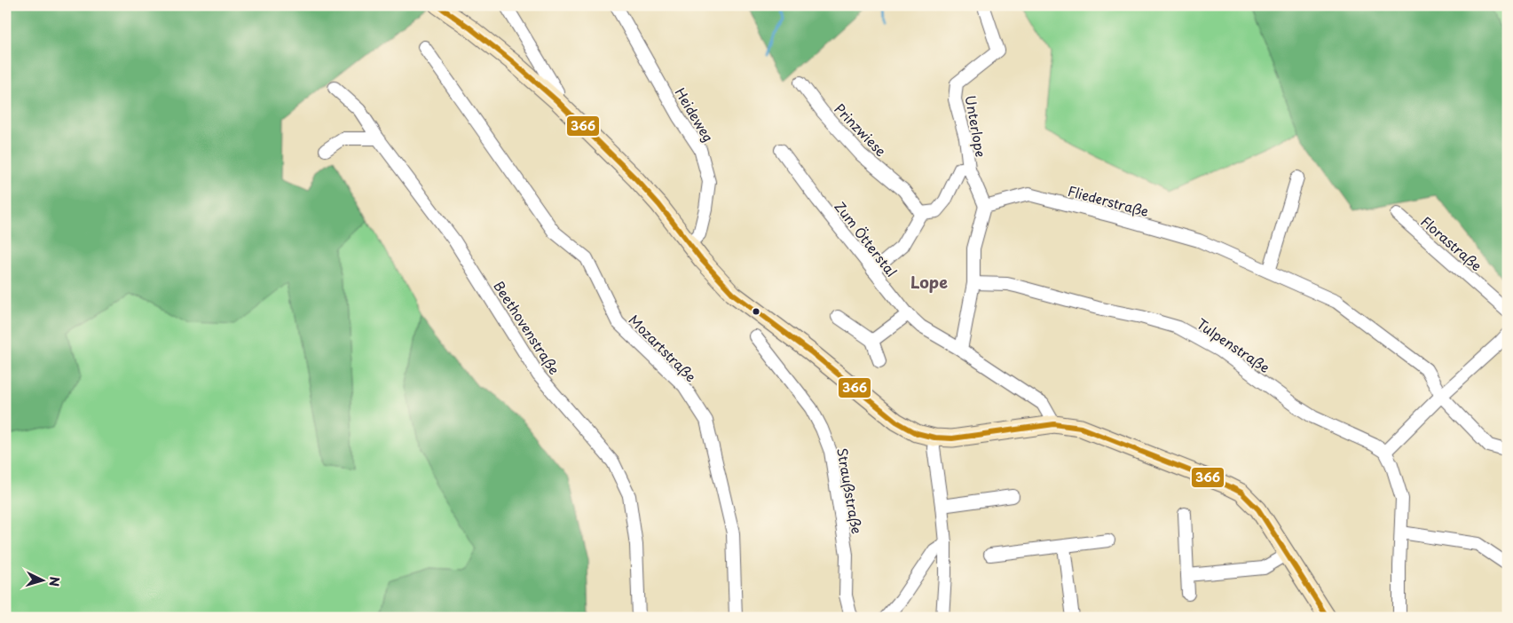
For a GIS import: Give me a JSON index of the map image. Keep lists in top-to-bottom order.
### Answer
{
  "streets": {
    "street": [
      "Heideweg",
      "Unterlope",
      "Prinzwiese",
      "Fliederstraße",
      "Zum Ötterstal",
      "Florastraße",
      "Beethovenstraße",
      "Tulpenstraße",
      "Mozartstraße",
      "Straußstraße"
    ]
  },
  "crossings": [
    ["Unterlope", "Prinzwiese"],
    ["Unterlope", "Fliederstraße"]
  ],
  "districts": ["Lope"],
  "lines": ["transit line 366"],
  "north": "right"
}
